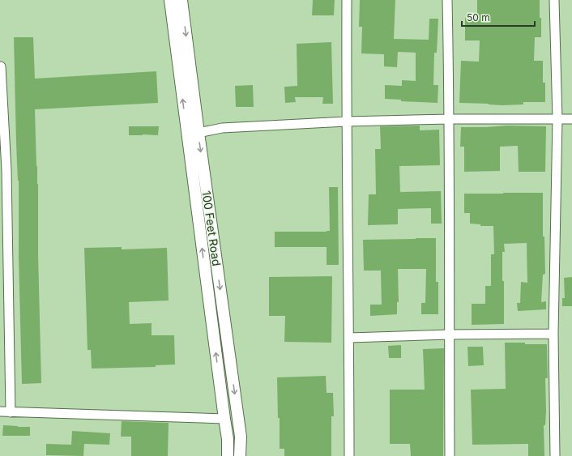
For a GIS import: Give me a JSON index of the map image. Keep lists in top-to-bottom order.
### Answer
{
  "streets": {
    "street": ["100 Feet Road"]
  },
  "scale_bar": "50 m"
}
